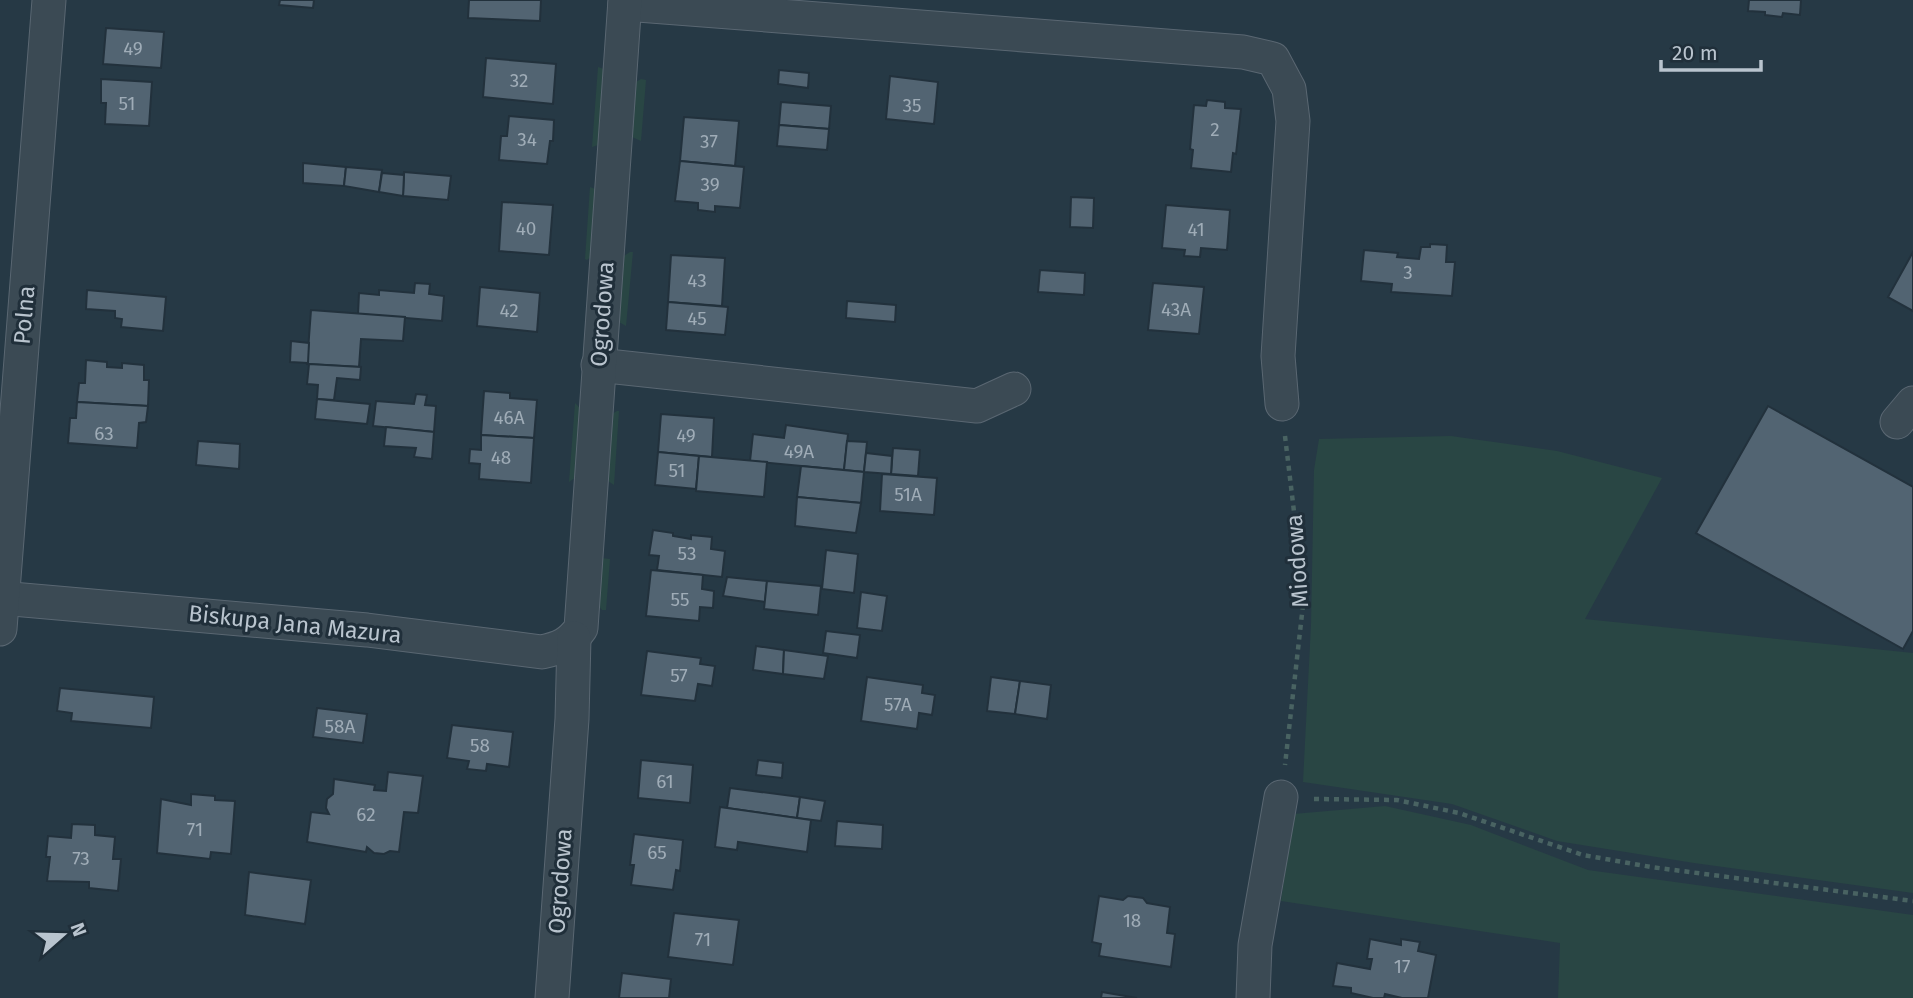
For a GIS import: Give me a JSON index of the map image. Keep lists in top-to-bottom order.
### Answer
{
  "streets": {
    "street": ["Ogrodowa", "Polna", "Biskupa Jana Mazura"],
    "path": ["Miodowa"]
  },
  "crossings": [
    ["Ogrodowa", "Biskupa Jana Mazura"],
    ["Polna", "Biskupa Jana Mazura"]
  ],
  "house_numbers": [
    "49",
    "32",
    "51",
    "35",
    "2",
    "34",
    "37",
    "39",
    "40",
    "41",
    "3",
    "43",
    "43A",
    "42",
    "45",
    "46A",
    "63",
    "49",
    "49A",
    "48",
    "51",
    "51A",
    "53",
    "55",
    "57",
    "57A",
    "58A",
    "58",
    "61",
    "62",
    "71",
    "65",
    "73",
    "18",
    "71",
    "17"
  ],
  "scale_bar": "20 m",
  "north": "right"
}
